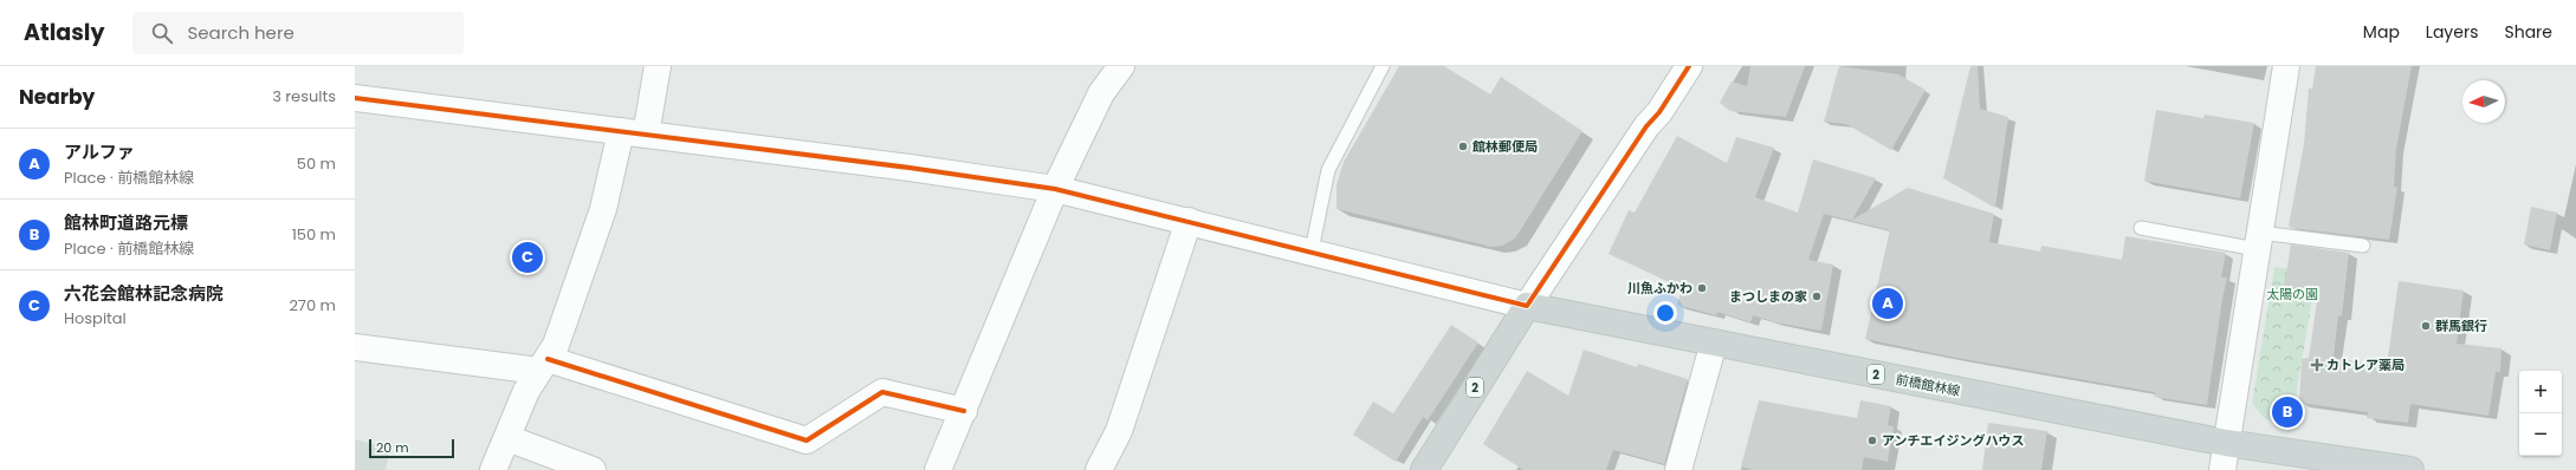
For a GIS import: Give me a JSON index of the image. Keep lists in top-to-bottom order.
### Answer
{
  "streets": {
    "main road": ["2", "前橋館林線"]
  },
  "crossings": [
    ["2", "前橋館林線"]
  ],
  "parks": ["太陽の園"],
  "places": {
    "other": [
      "館林郵便局",
      "川魚ふかわ",
      "まつしまの家",
      "群馬銀行",
      "アンチエイジングハウス"
    ],
    "health": ["カトレア薬局"]
  },
  "scale_bar": "20 m",
  "north": "left",
  "page": {
    "header": "Atlasly",
    "search": "Search here",
    "nav": ["Map", "Layers", "Share"],
    "heading": ["Nearby", "3 results"],
    "list": [
      {
        "mark": "A",
        "name": "アルファ",
        "note": "Place · 前橋館林線",
        "value": "50 m"
      },
      {
        "mark": "B",
        "name": "館林町道路元標",
        "note": "Place · 前橋館林線",
        "value": "150 m"
      },
      {
        "mark": "C",
        "name": "六花会館林記念病院",
        "note": "Hospital",
        "value": "270 m"
      }
    ],
    "pins": ["C", "A", "B"],
    "map_buttons": ["+", "−"],
    "scale": "20 m"
  }
}
